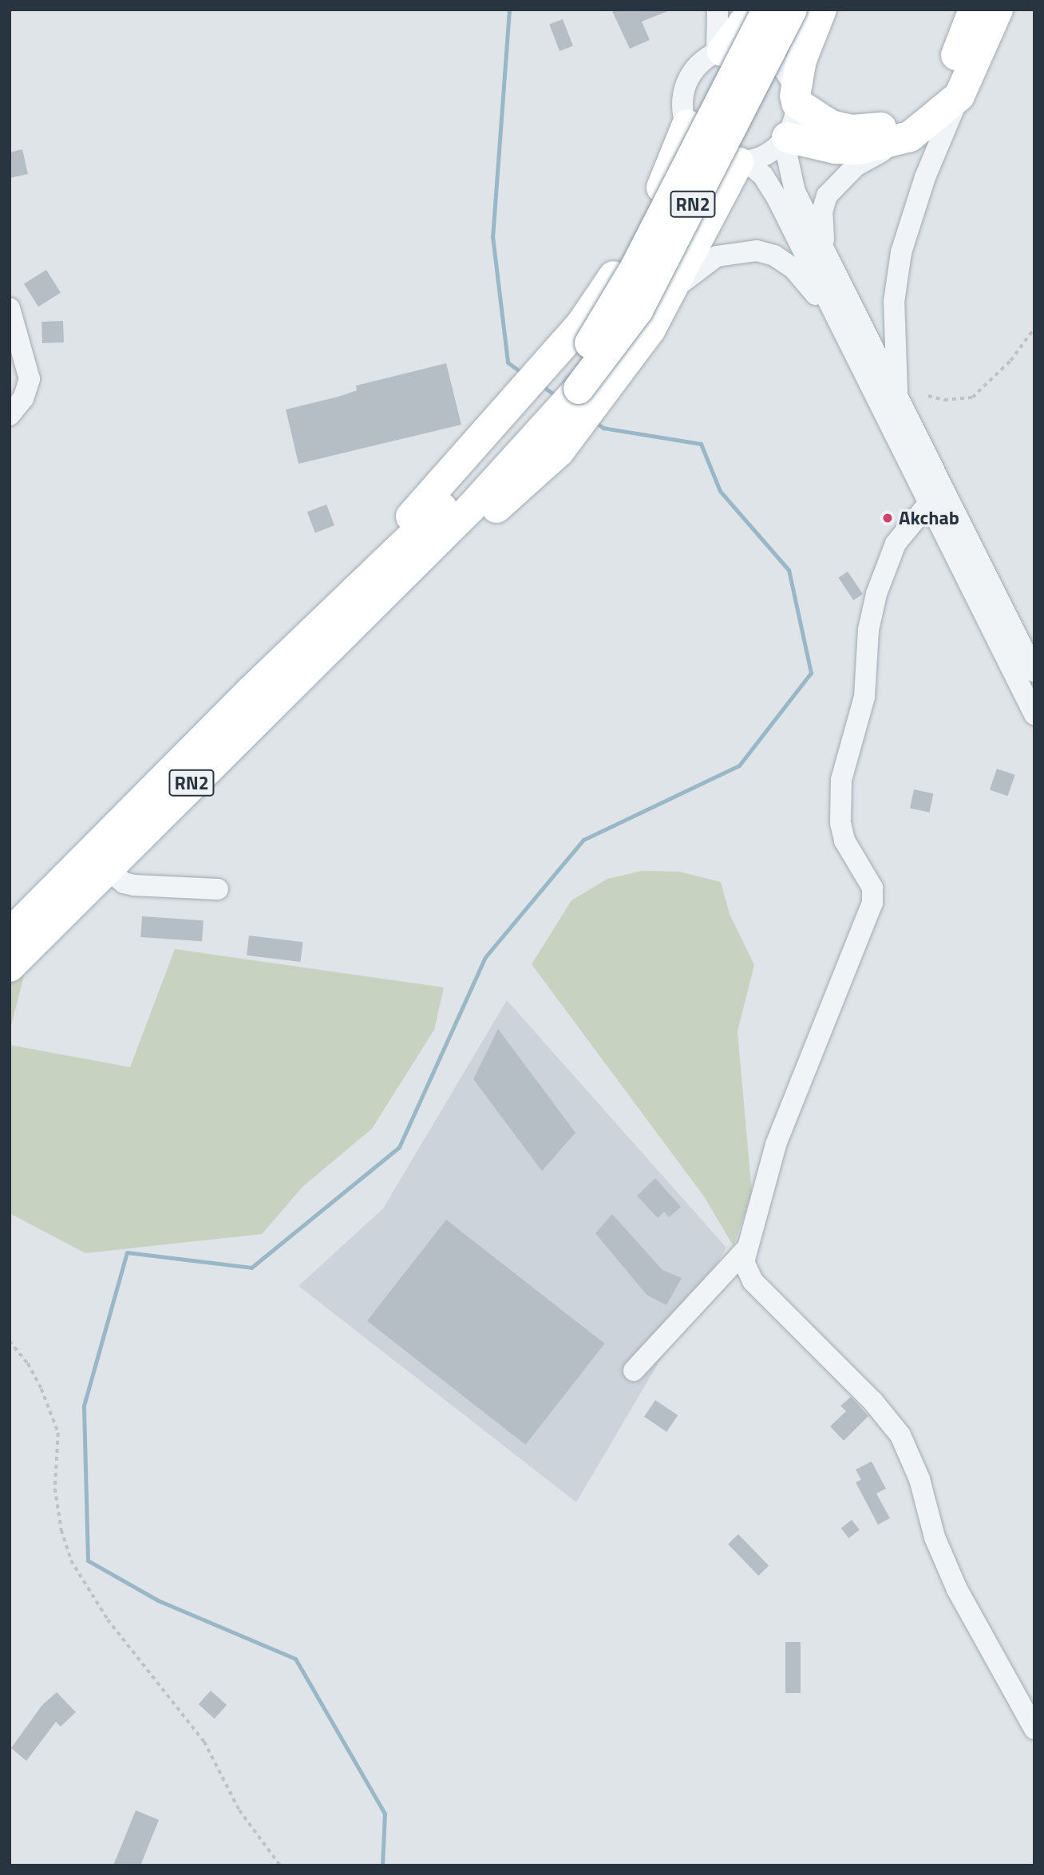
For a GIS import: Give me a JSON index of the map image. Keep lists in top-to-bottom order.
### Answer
{
  "streets": {
    "highway": ["RN2"]
  },
  "places": ["Akchab"]
}
